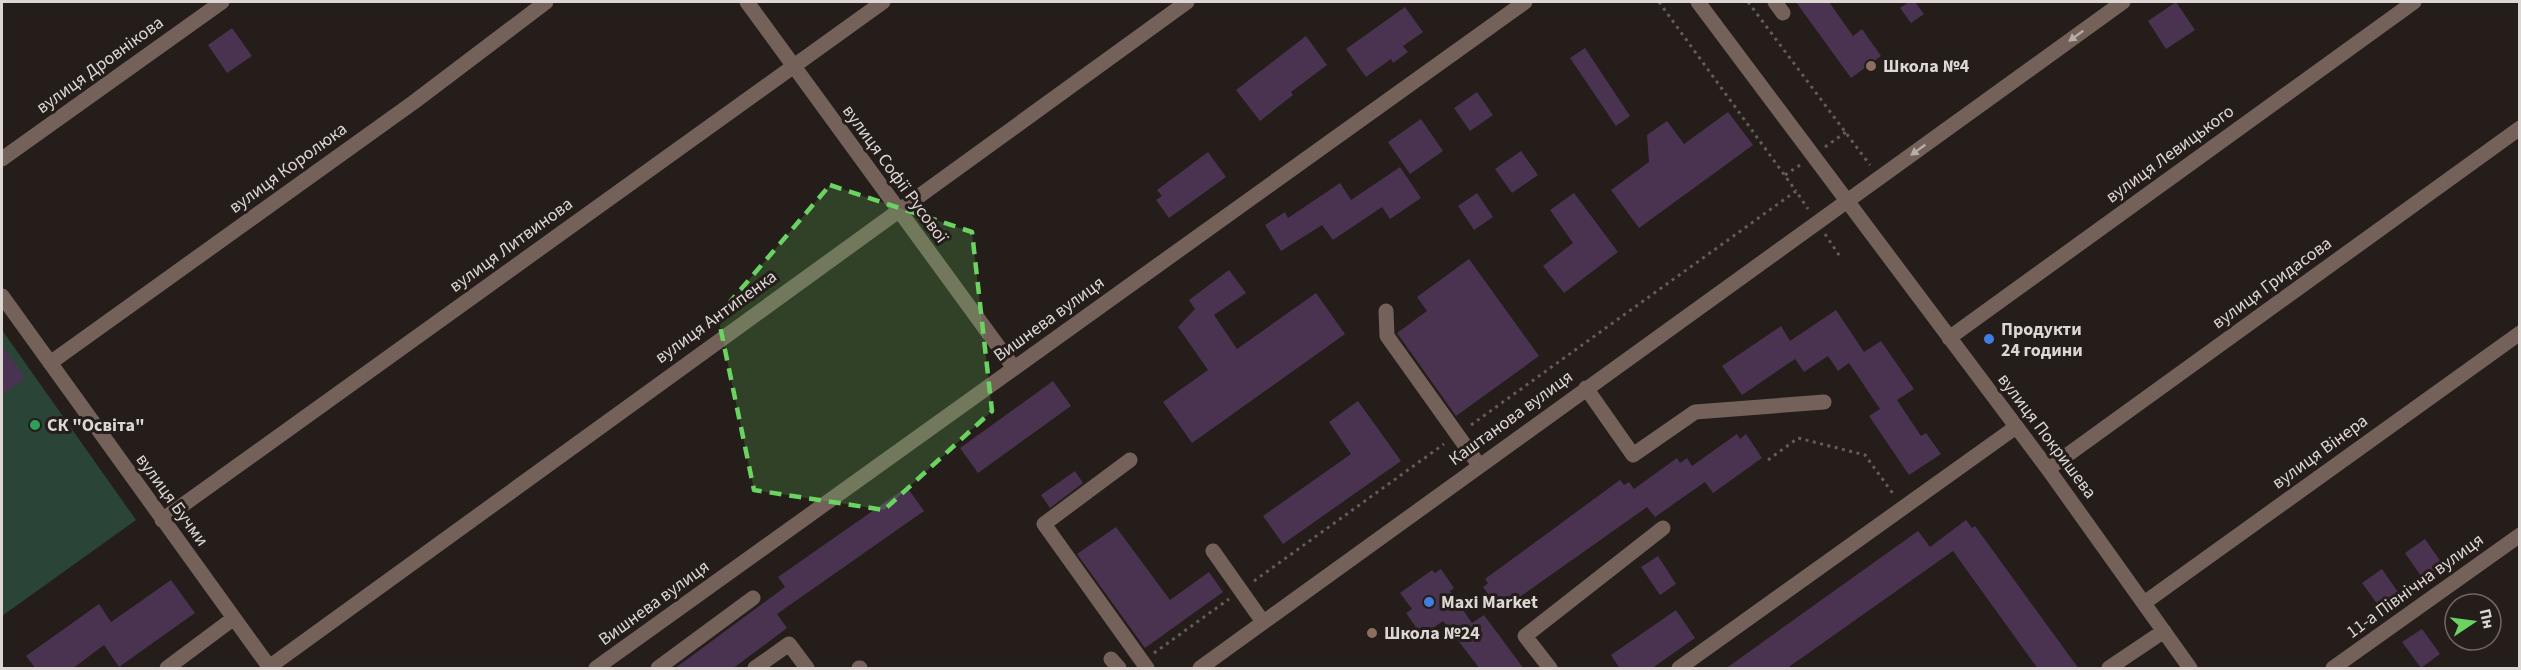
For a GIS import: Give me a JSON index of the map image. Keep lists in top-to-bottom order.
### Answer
{
  "streets": {
    "street": [
      "вулиця Дровнікова",
      "вулиця Левицького",
      "вулиця Королюка",
      "вулиця Софії Русової",
      "вулиця Литвинова",
      "вулиця Гридасова",
      "вулиця Антипенка",
      "Вишнева вулиця",
      "Каштанова вулиця",
      "вулиця Покришева",
      "вулиця Вінера",
      "вулиця Бучми",
      "11-а Північна вулиця"
    ]
  },
  "crossings": [
    ["вулиця Левицького", "вулиця Покришева"],
    ["вулиця Королюка", "вулиця Бучми"],
    ["вулиця Софії Русової", "вулиця Литвинова"],
    ["вулиця Софії Русової", "вулиця Антипенка"],
    ["вулиця Софії Русової", "Вишнева вулиця"],
    ["вулиця Литвинова", "вулиця Бучми"],
    ["вулиця Гридасова", "вулиця Покришева"],
    ["вулиця Антипенка", "вулиця Бучми"],
    ["Каштанова вулиця", "вулиця Покришева"],
    ["вулиця Покришева", "вулиця Вінера"]
  ],
  "places": [
    "Школа №4",
    "Продукти 24 години",
    "СК \"Освіта\"",
    "Maxi Market",
    "Школа №24"
  ],
  "north": "right"
}
